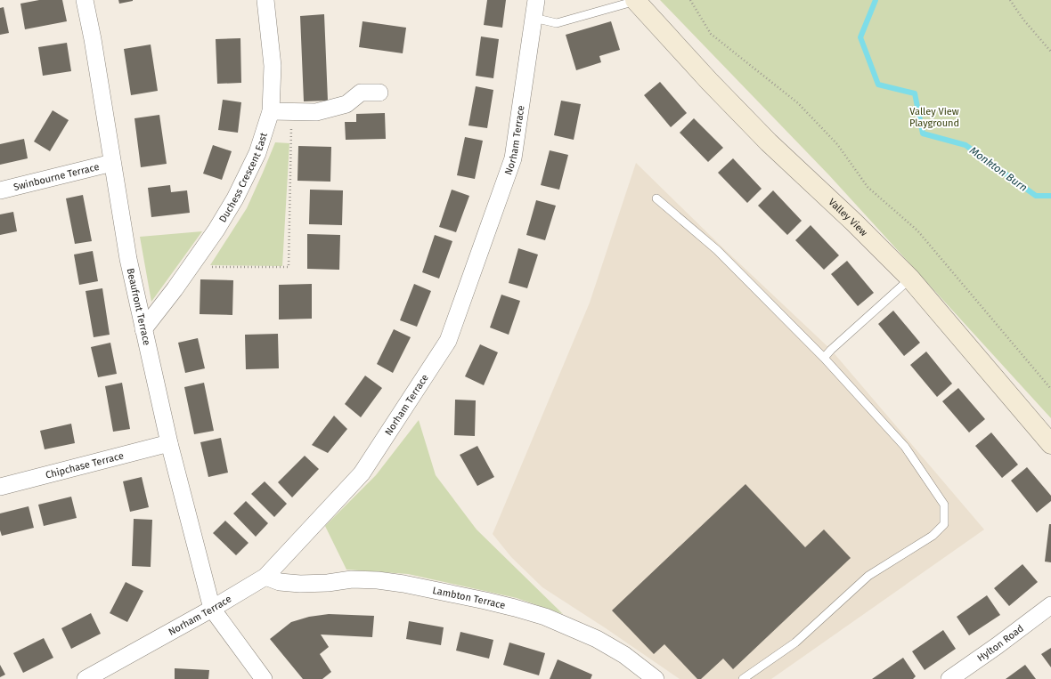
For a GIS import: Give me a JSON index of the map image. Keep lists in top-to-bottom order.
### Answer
{
  "streets": {
    "street": [
      "Norham Terrace",
      "Duchess Crescent East",
      "Swinbourne Terrace",
      "Valley View",
      "Beaufront Terrace",
      "Chipchase Terrace",
      "Lambton Terrace",
      "Hylton Road"
    ]
  },
  "crossings": [
    ["Norham Terrace", "Beaufront Terrace"],
    ["Norham Terrace", "Lambton Terrace"],
    ["Duchess Crescent East", "Beaufront Terrace"],
    ["Swinbourne Terrace", "Beaufront Terrace"],
    ["Beaufront Terrace", "Chipchase Terrace"]
  ],
  "water": ["Monkton Burn"],
  "parks": ["Valley View Playground"]
}
